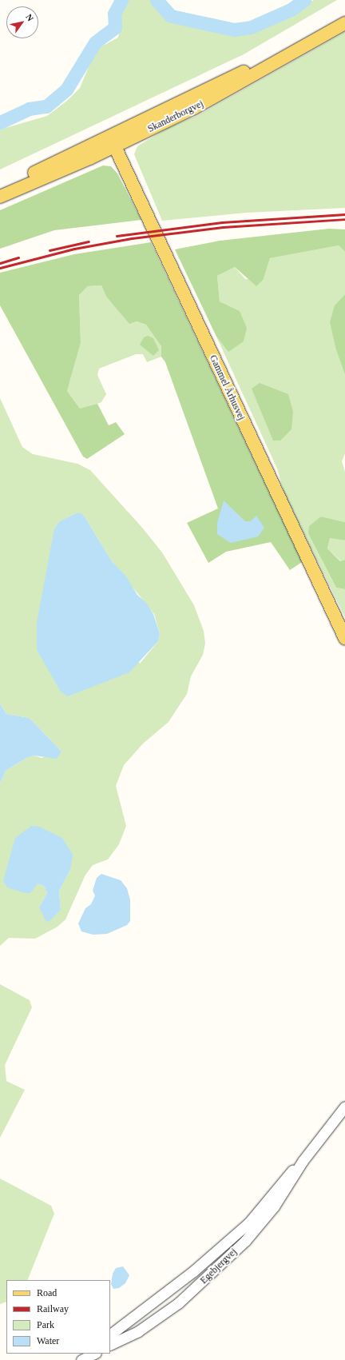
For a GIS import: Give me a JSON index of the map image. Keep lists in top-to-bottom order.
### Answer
{
  "streets": {
    "main road": ["Skanderborgvej", "Gammel Århusvej"],
    "street": ["Egebjergvej"]
  },
  "crossings": [
    ["Skanderborgvej", "Gammel Århusvej"]
  ],
  "legend": [
    "Road",
    "Railway",
    "Park",
    "Water"
  ],
  "north": "top right"
}
